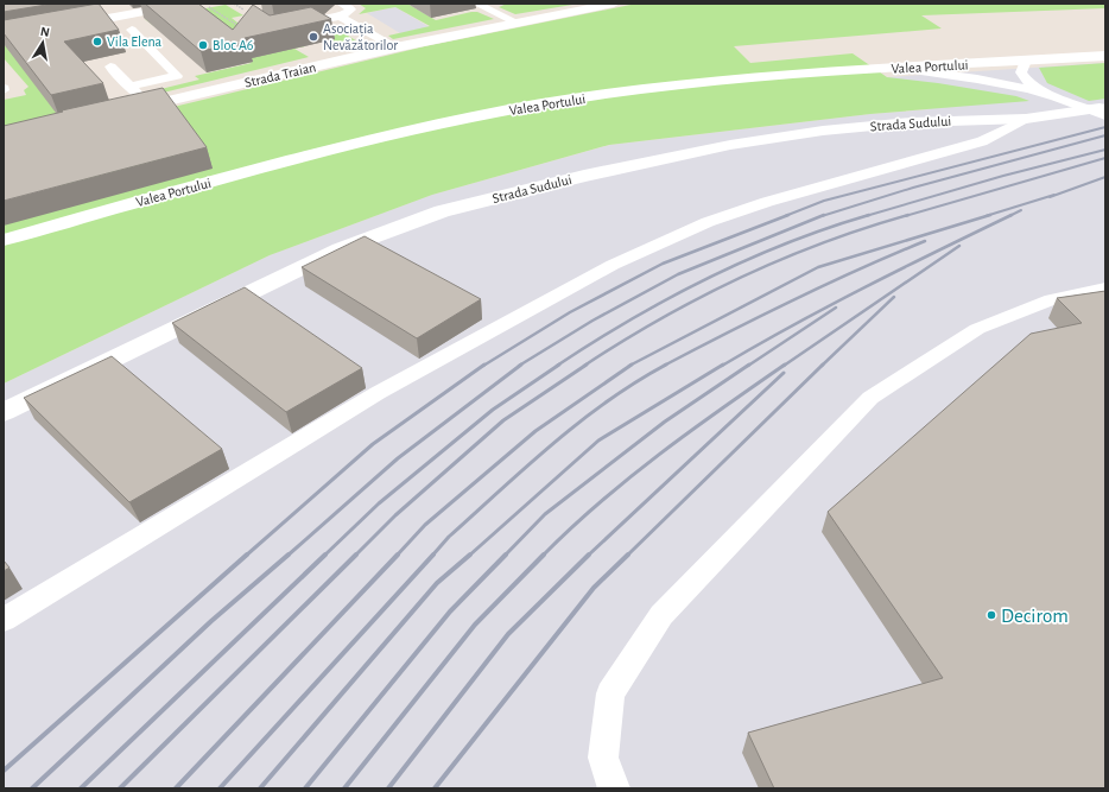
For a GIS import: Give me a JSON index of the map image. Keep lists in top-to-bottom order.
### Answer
{
  "streets": {
    "street": ["Valea Portului", "Strada Traian", "Strada Sudului"]
  },
  "places": [
    "Asociația Nevăzătorilor",
    "Vila Elena",
    "Bloc A6",
    "Decirom"
  ],
  "north": "top"
}
